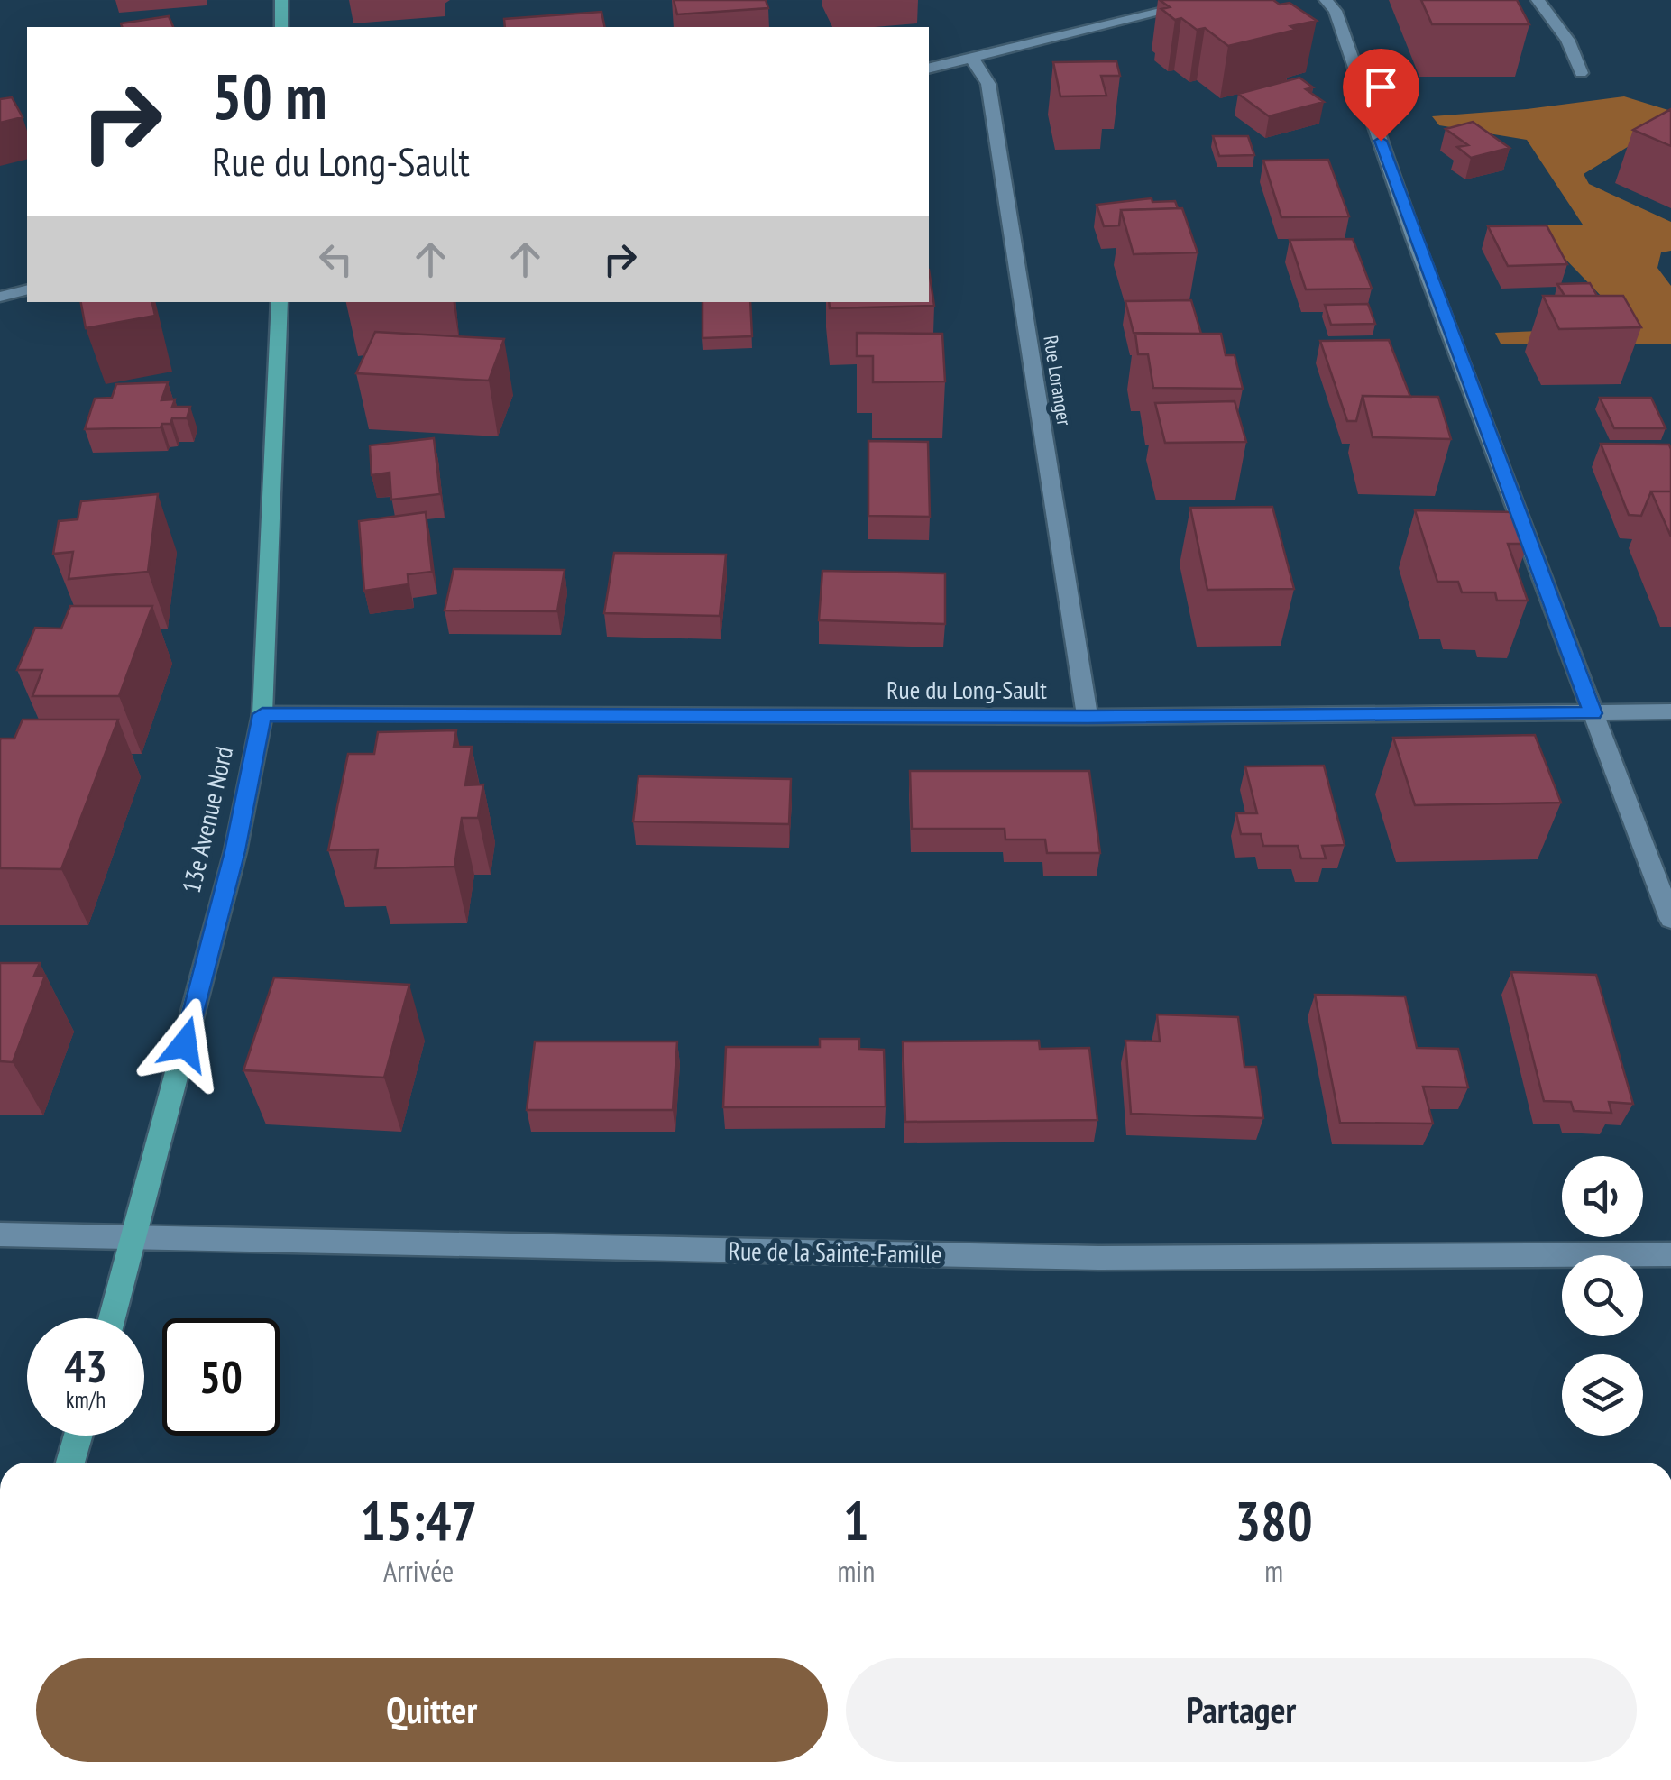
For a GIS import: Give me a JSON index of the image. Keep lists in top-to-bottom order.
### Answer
{
  "streets": {
    "main road": ["13e Avenue Nord"],
    "street": ["Rue Loranger", "Rue du Long-Sault", "Rue de la Sainte-Famille"]
  },
  "crossings": [
    ["Rue Loranger", "Rue du Long-Sault"],
    ["Rue du Long-Sault", "13e Avenue Nord"],
    ["13e Avenue Nord", "Rue de la Sainte-Famille"]
  ],
  "page": {
    "turn": ["50 m", "Rue du Long-Sault"],
    "speed": "43 km/h",
    "limit": "50",
    "eta": [
      "15:47",
      "Arrivée",
      "1",
      "min",
      "380",
      "m"
    ],
    "buttons": ["Quitter", "Partager"]
  }
}
